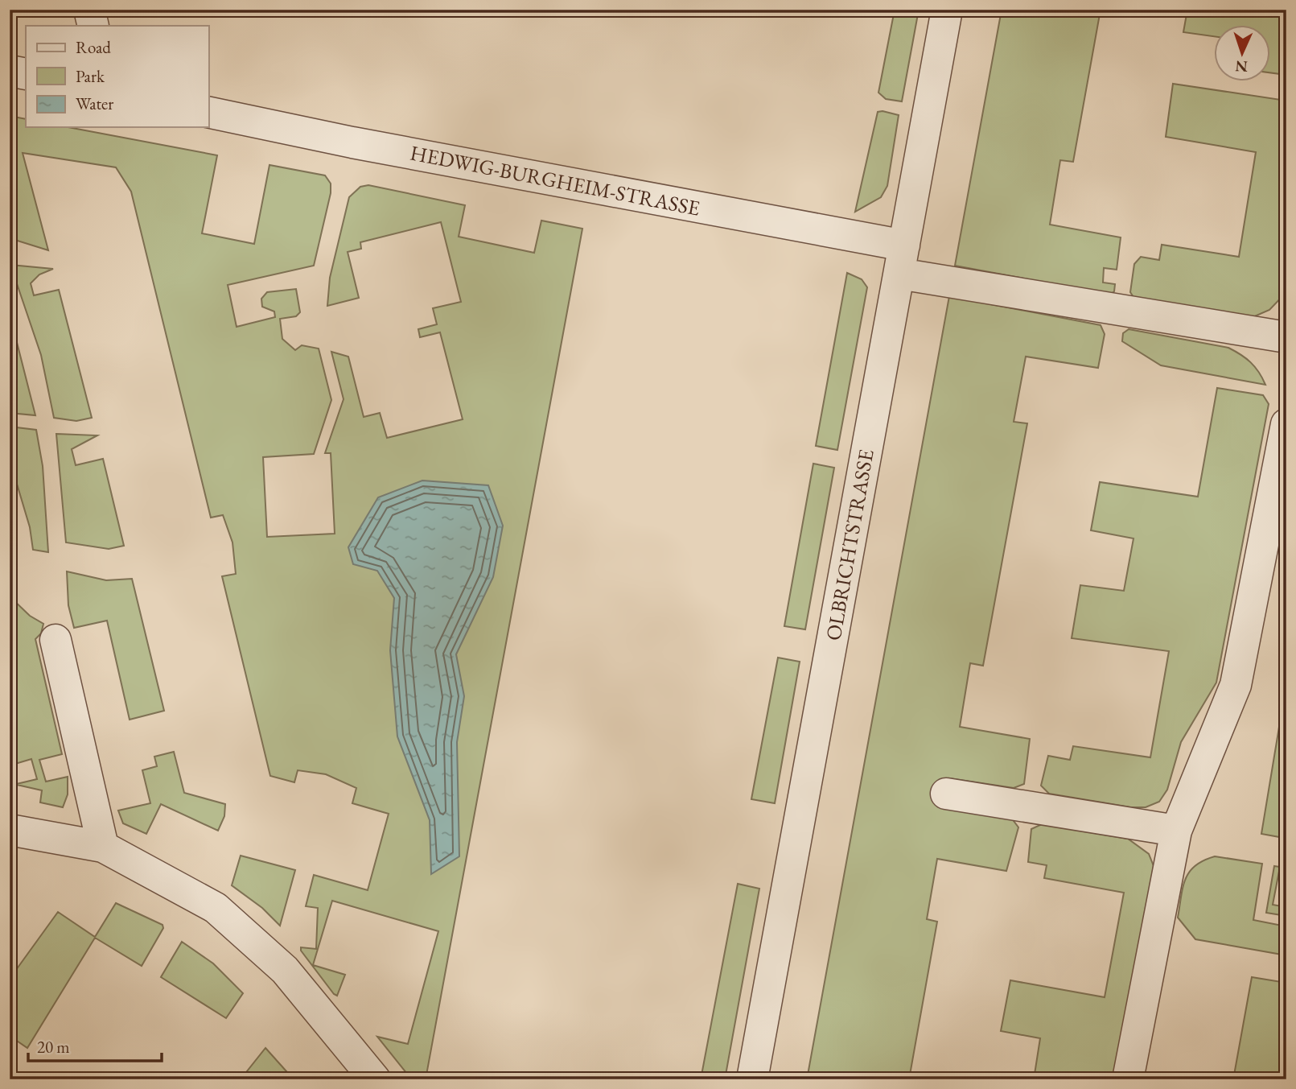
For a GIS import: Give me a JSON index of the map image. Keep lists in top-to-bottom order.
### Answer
{
  "streets": {
    "street": ["HEDWIG-BURGHEIM-STRASSE", "OLBRICHTSTRASSE"]
  },
  "crossings": [
    ["HEDWIG-BURGHEIM-STRASSE", "OLBRICHTSTRASSE"]
  ],
  "legend": ["Road", "Park", "Water"],
  "scale_bar": "20 m",
  "north": "bottom"
}
